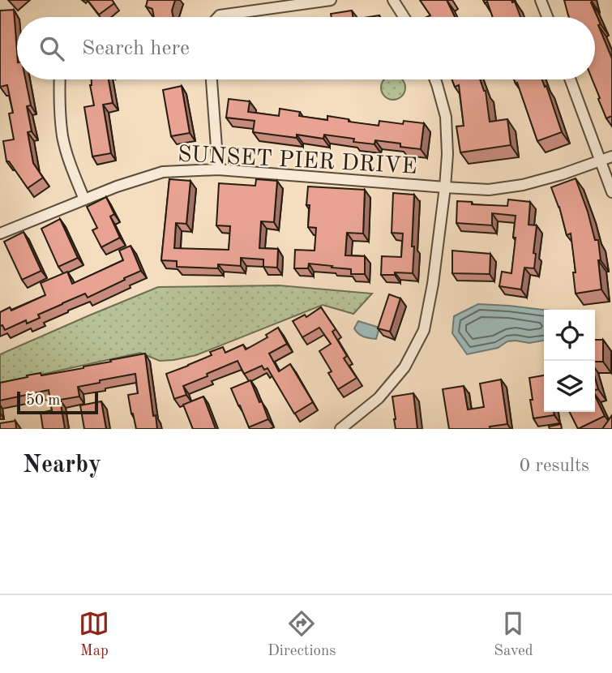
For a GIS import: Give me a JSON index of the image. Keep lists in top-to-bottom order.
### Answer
{
  "streets": {
    "street": ["SUNSET PIER DRIVE"]
  },
  "scale_bar": "50 m",
  "page": {
    "search": "Search here",
    "scale": "50 m",
    "heading": ["Nearby", "0 results"],
    "nav": ["Map", "Directions", "Saved"]
  }
}
